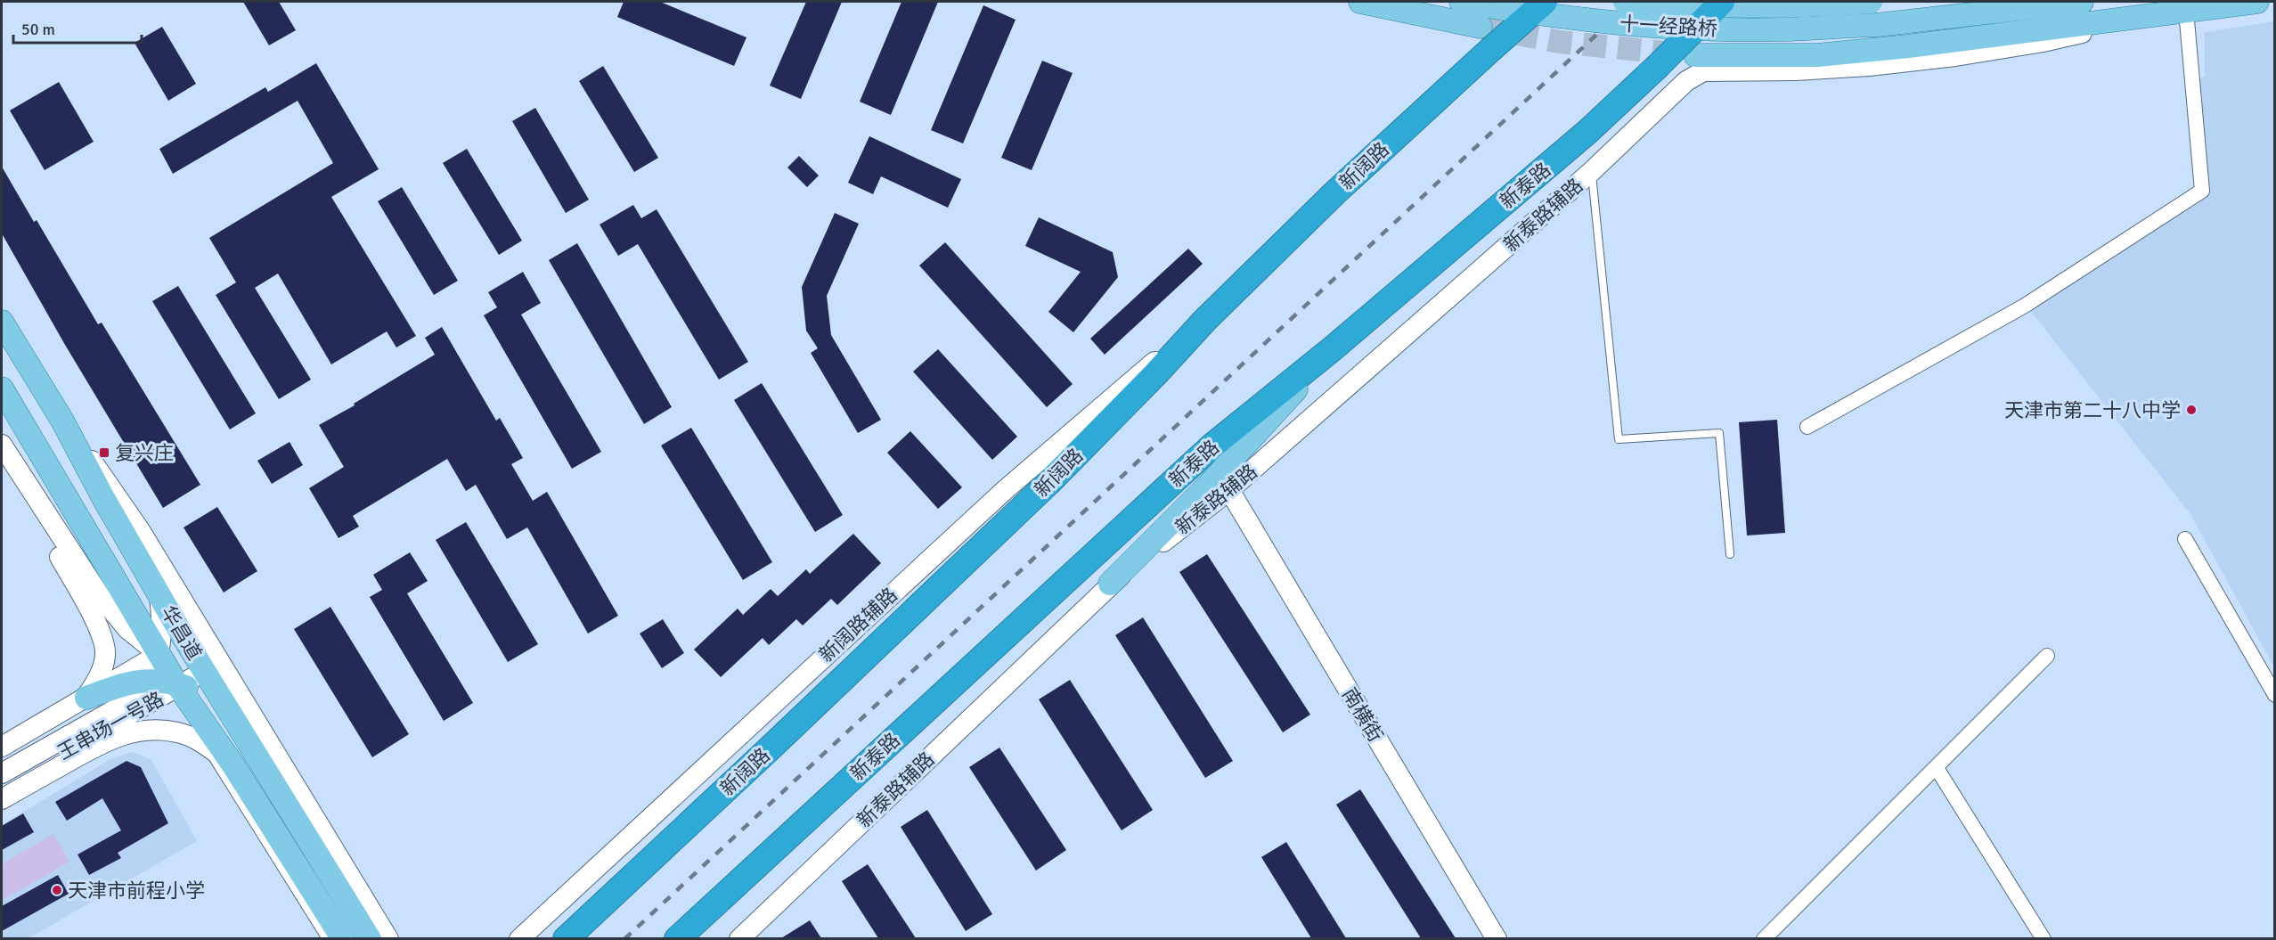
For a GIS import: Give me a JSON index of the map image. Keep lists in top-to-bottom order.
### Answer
{
  "streets": {
    "highway": ["新阔路", "新泰路"],
    "main road": ["十一经路桥", "华昌道"],
    "street": [
      "新泰路辅路",
      "新阔路辅路",
      "南横街",
      "王串场一号路"
    ]
  },
  "crossings": [
    ["新阔路", "新阔路辅路"],
    ["新泰路辅路", "南横街"],
    ["华昌道", "王串场一号路"]
  ],
  "places": {
    "other": ["天津市第二十八中学", "天津市前程小学"],
    "transit": ["复兴庄"]
  },
  "scale_bar": "50 m"
}
